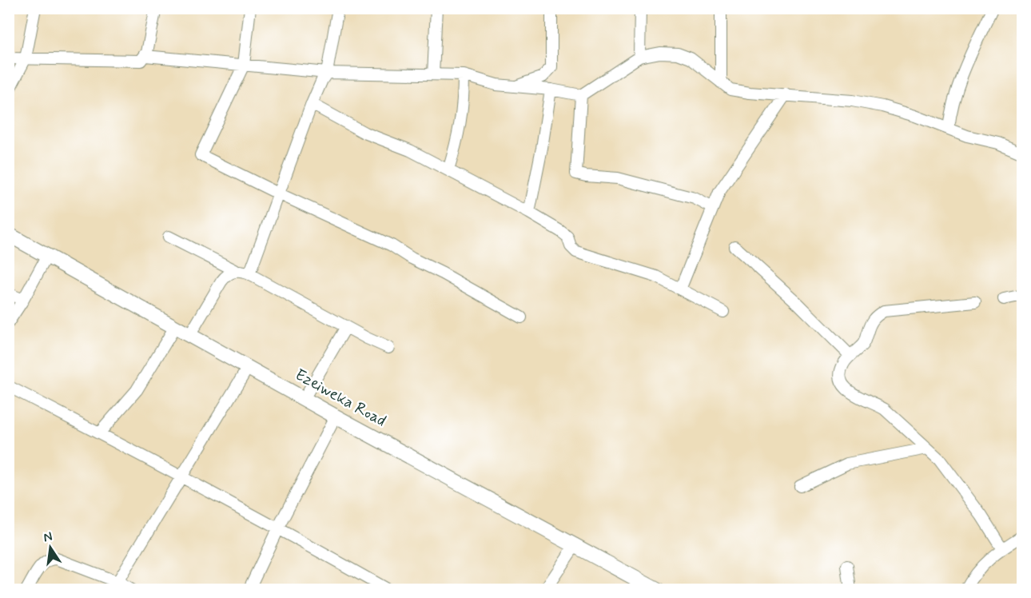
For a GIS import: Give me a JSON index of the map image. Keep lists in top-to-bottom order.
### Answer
{
  "streets": {
    "main road": ["Ezeiweka Road"]
  },
  "north": "top"
}
